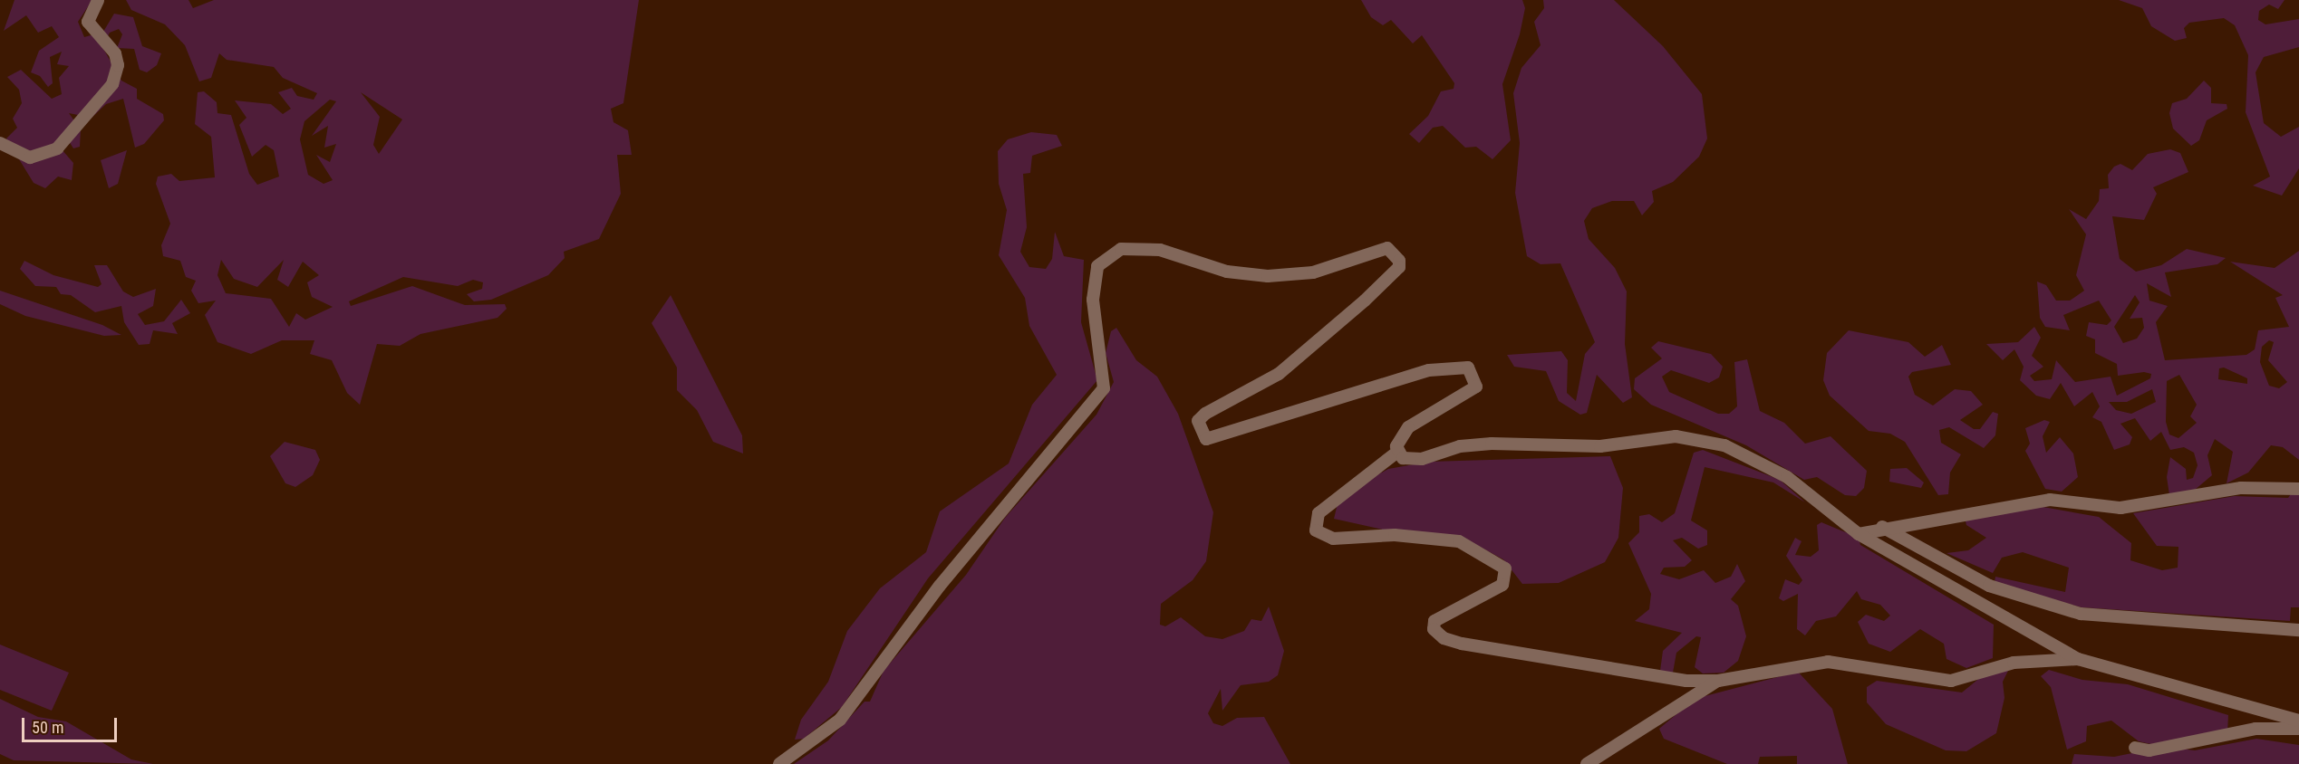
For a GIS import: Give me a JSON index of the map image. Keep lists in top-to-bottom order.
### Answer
{
  "scale_bar": "50 m"
}
